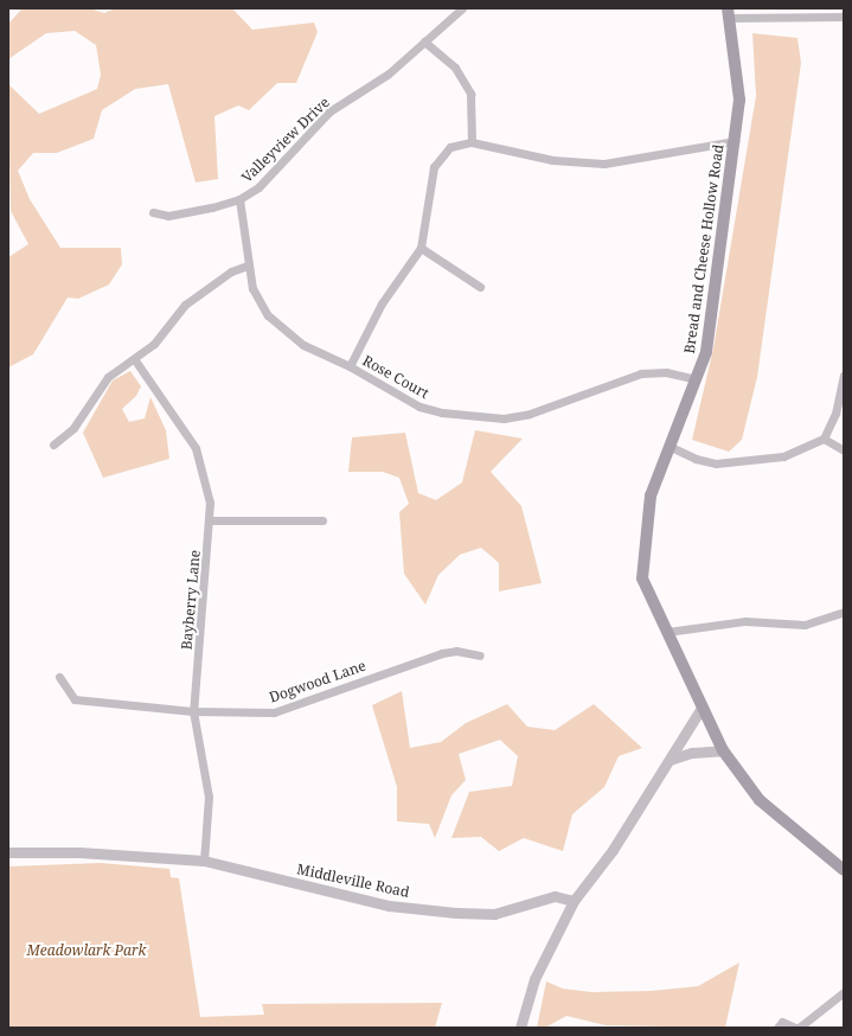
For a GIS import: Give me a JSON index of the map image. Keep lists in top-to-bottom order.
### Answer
{
  "streets": {
    "main road": ["Bread and Cheese Hollow Road"],
    "street": [
      "Valleyview Drive",
      "Rose Court",
      "Bayberry Lane",
      "Dogwood Lane",
      "Middleville Road"
    ]
  },
  "crossings": [
    ["Valleyview Drive", "Rose Court"],
    ["Bread and Cheese Hollow Road", "Rose Court"],
    ["Bayberry Lane", "Dogwood Lane"],
    ["Bayberry Lane", "Middleville Road"]
  ],
  "parks": ["Meadowlark Park"]
}
